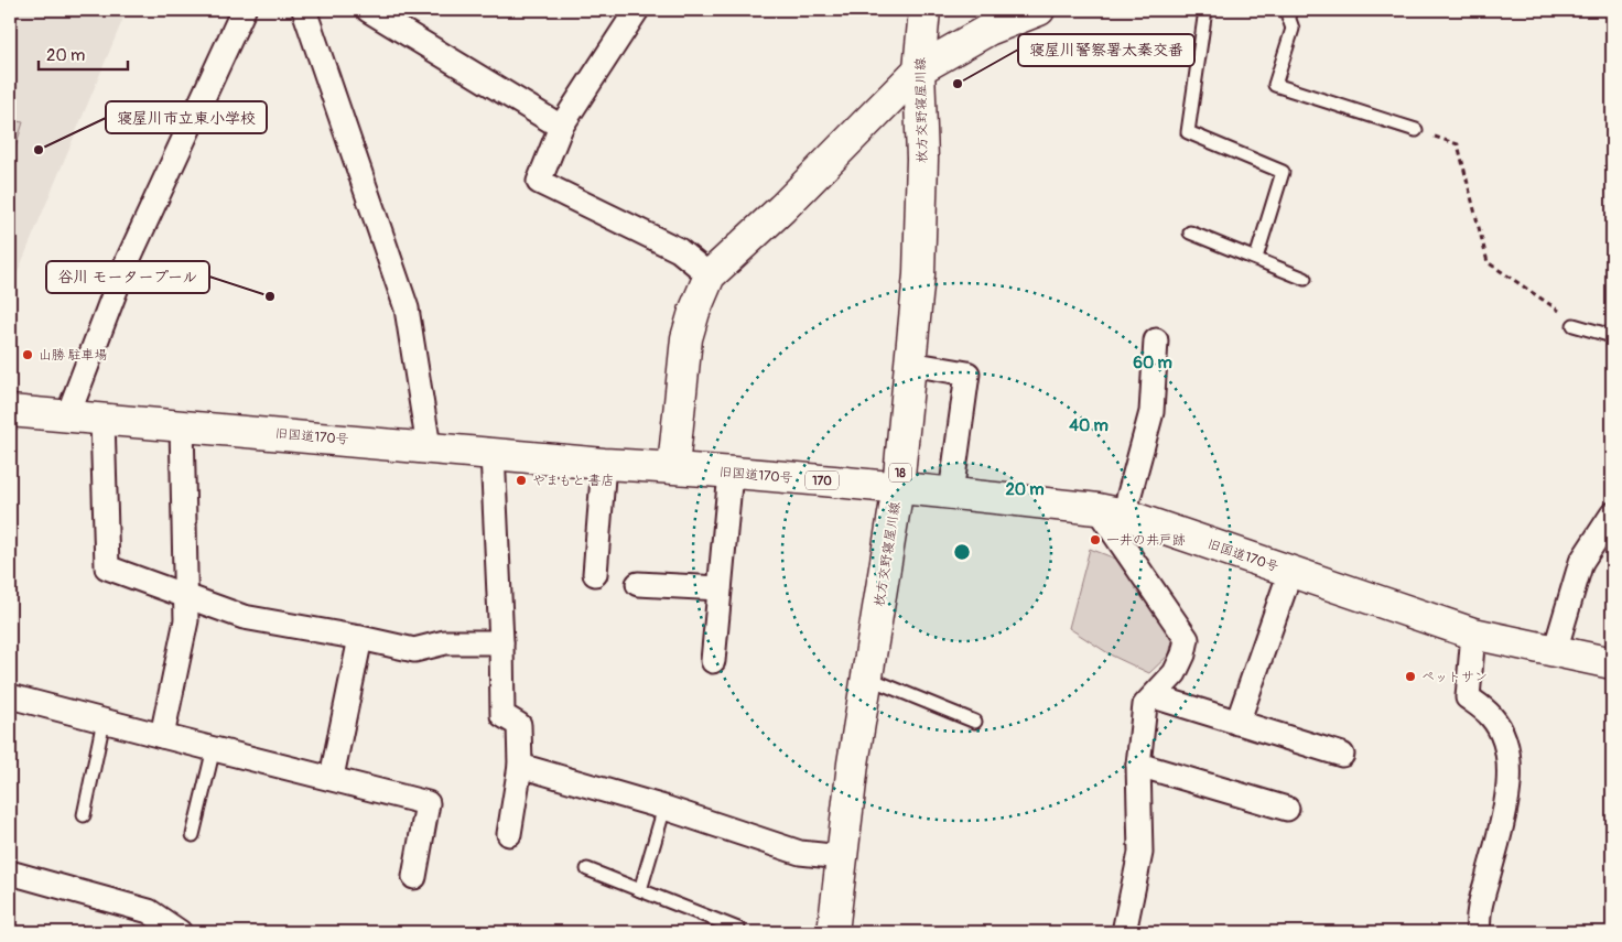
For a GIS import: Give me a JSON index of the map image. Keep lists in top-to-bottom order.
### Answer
{
  "streets": {
    "main road": [
      "枚方交野寝屋川線",
      "旧国道170号",
      "18",
      "170"
    ]
  },
  "crossings": [
    ["枚方交野寝屋川線", "旧国道170号"]
  ],
  "places": [
    "寝屋川警察署太秦交番",
    "寝屋川市立東小学校",
    "谷川 モータープール",
    "山勝 駐車場",
    "やまもと 書店",
    "一井の井戸跡",
    "ペットサン"
  ],
  "scale_bar": "20 m",
  "rings": ["60 m", "40 m", "20 m"]
}
